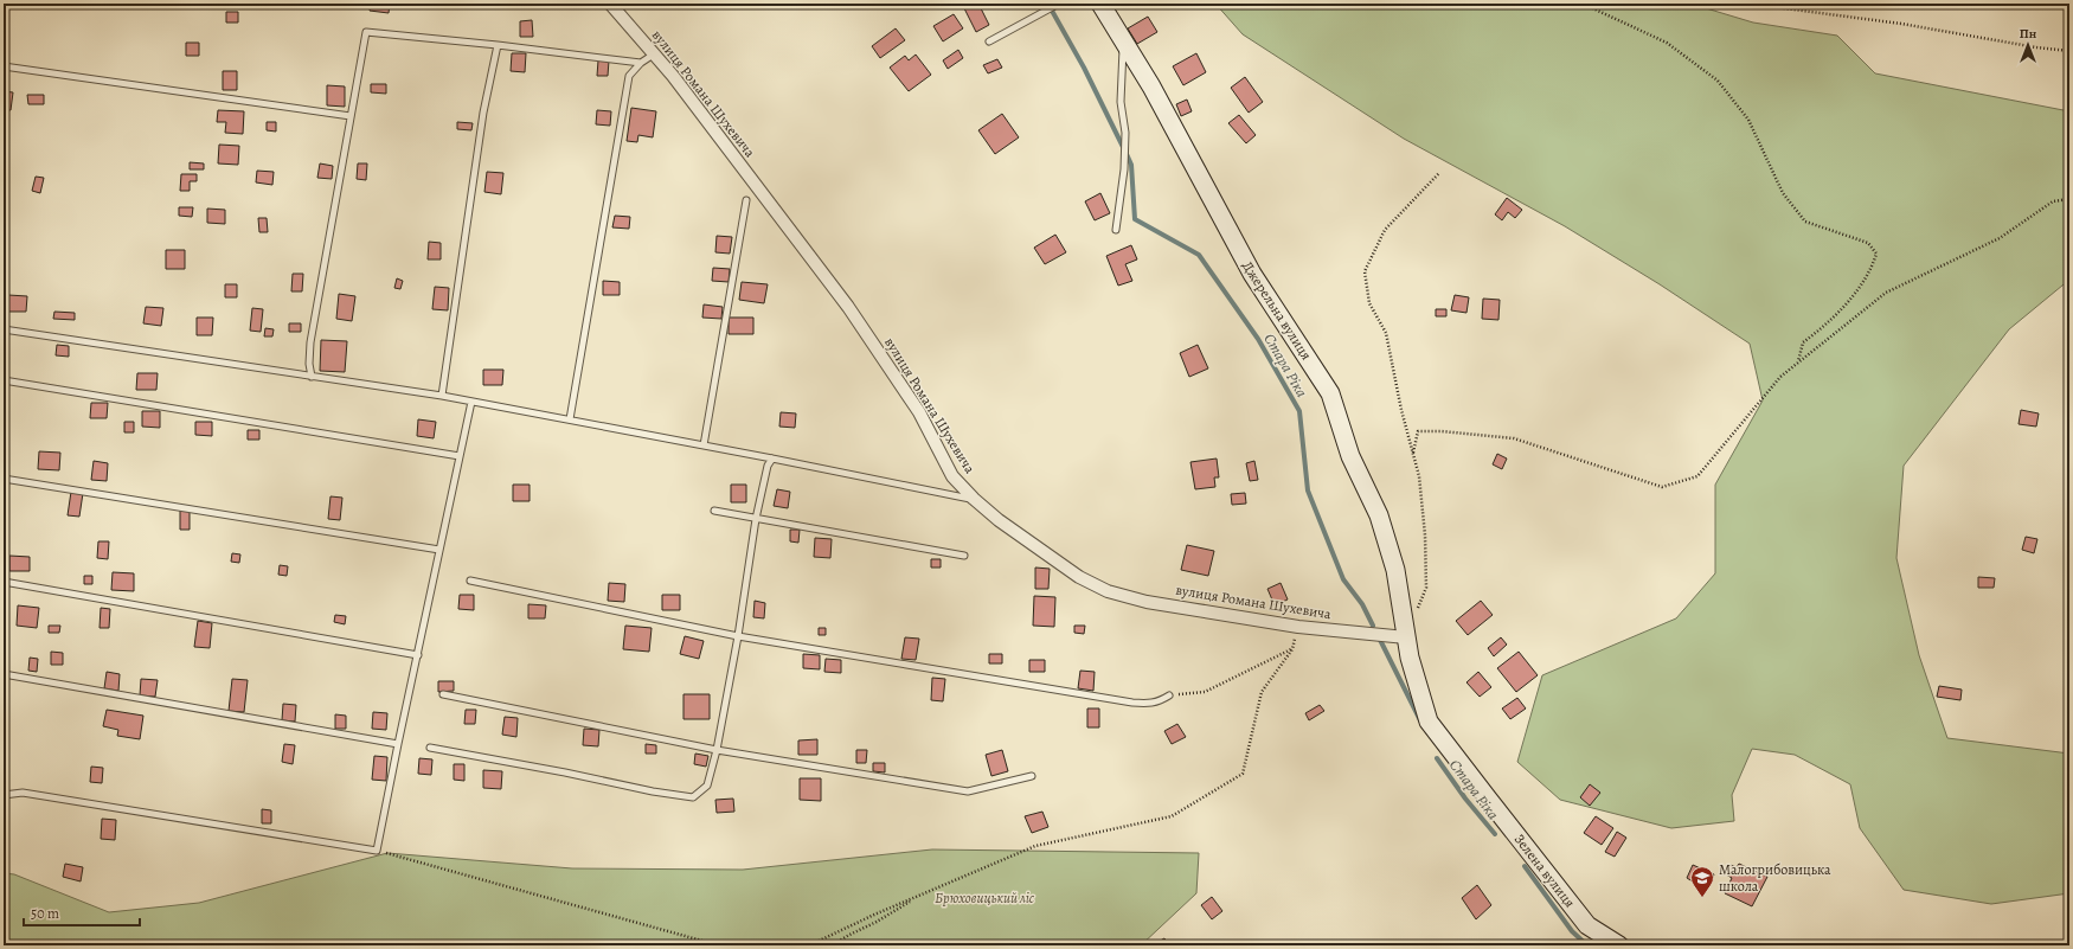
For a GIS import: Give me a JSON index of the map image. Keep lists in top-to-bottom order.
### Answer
{
  "streets": {
    "street": ["вулиця Романа Шухевича", "Джерельна вулиця", "Зелена вулиця"]
  },
  "crossings": [
    ["вулиця Романа Шухевича", "Джерельна вулиця"],
    ["вулиця Романа Шухевича", "Зелена вулиця"],
    ["Джерельна вулиця", "Зелена вулиця"]
  ],
  "water": ["Стара Ріка"],
  "parks": ["Брюховицький ліс"],
  "places": {
    "school or university": ["Малогрибовицька школа"]
  },
  "scale_bar": "50 m",
  "north": "top"
}
